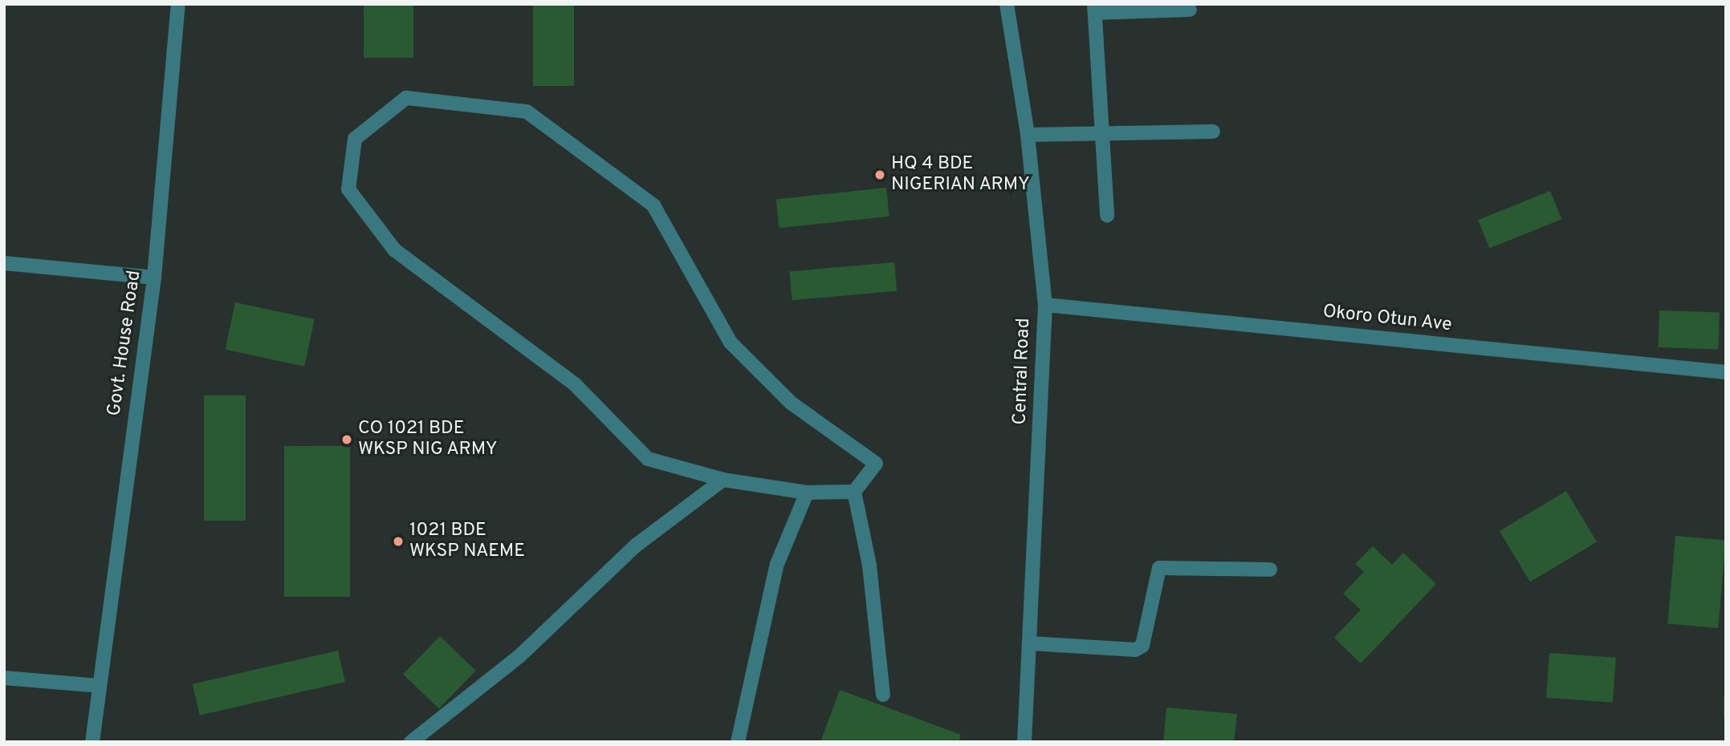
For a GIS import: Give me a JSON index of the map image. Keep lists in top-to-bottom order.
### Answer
{
  "streets": {
    "street": ["Okoro Otun Ave", "Govt. House Road", "Central Road"]
  },
  "crossings": [
    ["Okoro Otun Ave", "Central Road"]
  ],
  "places": ["HQ 4 BDE NIGERIAN ARMY", "CO 1021 BDE WKSP NIG ARMY", "1021 BDE WKSP NAEME"]
}
